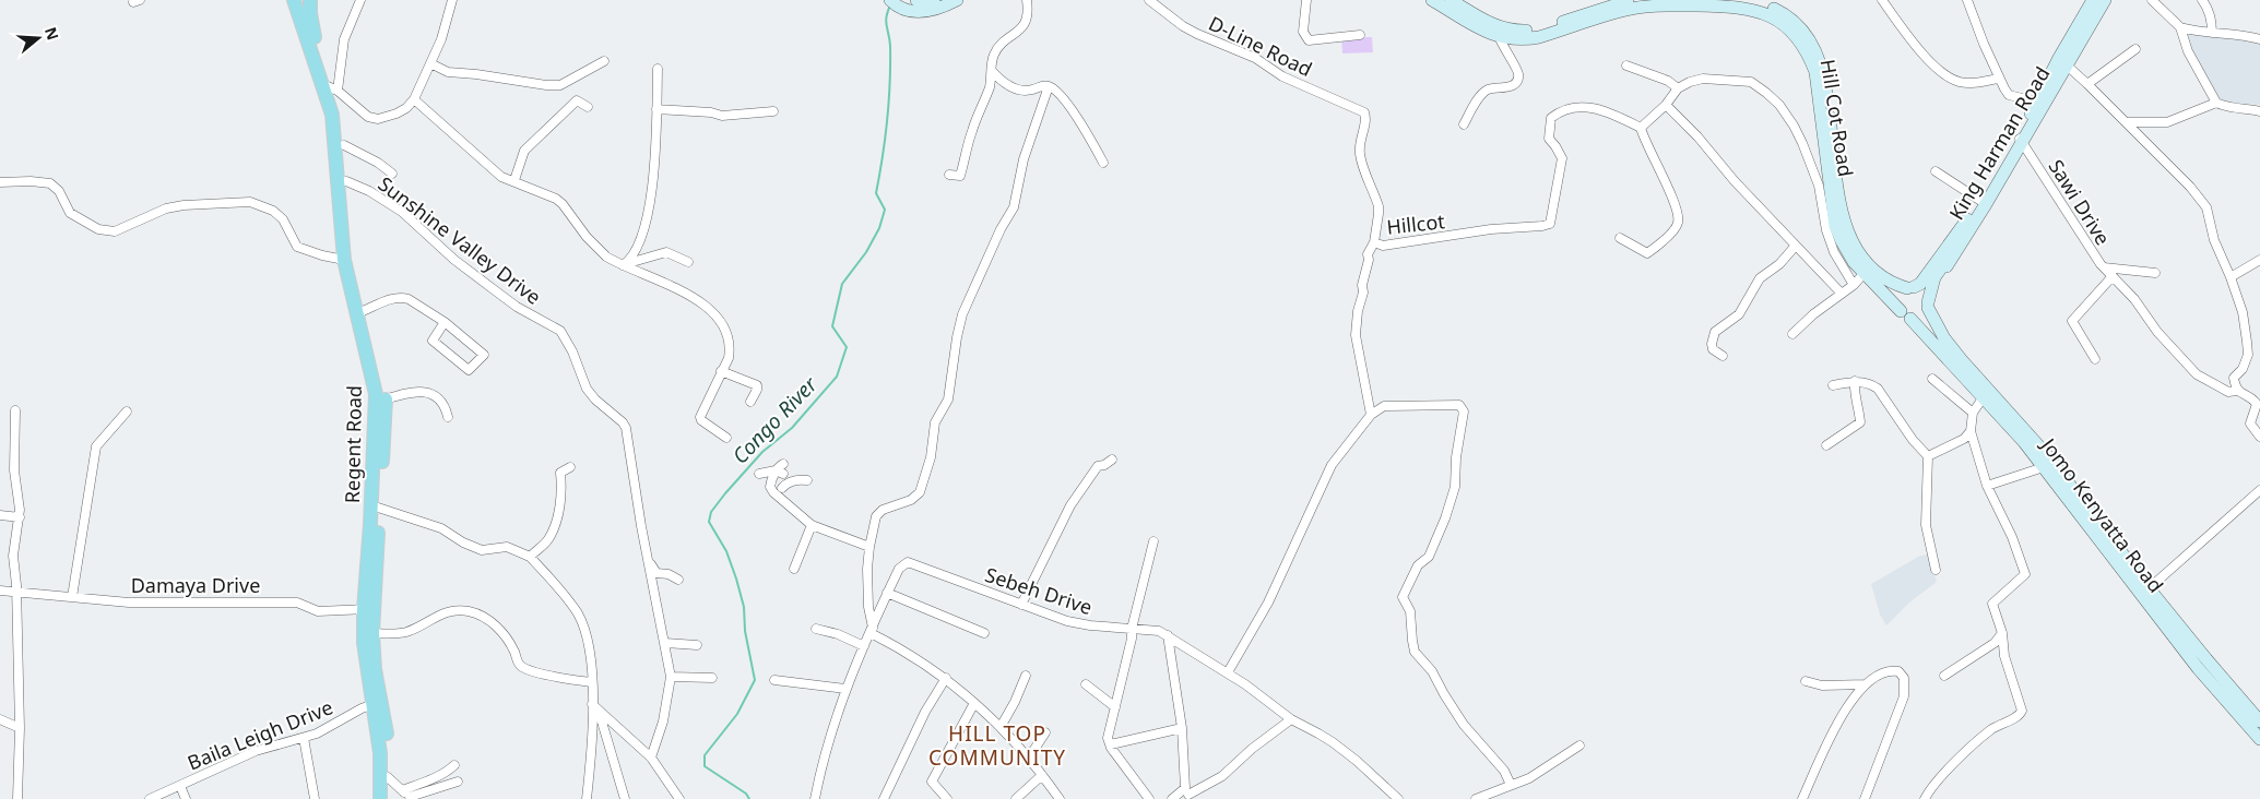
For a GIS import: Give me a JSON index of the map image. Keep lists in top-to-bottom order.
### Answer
{
  "streets": {
    "main road": [
      "Hill Cot Road",
      "King Harman Road",
      "Regent Road",
      "Jomo Kenyatta Road"
    ],
    "street": [
      "D-Line Road",
      "Sawi Drive",
      "Hillcot",
      "Sunshine Valley Drive",
      "Damaya Drive",
      "Sebeh Drive",
      "Baila Leigh Drive"
    ]
  },
  "crossings": [
    ["D-Line Road", "Hillcot"],
    ["Hill Cot Road", "King Harman Road"],
    ["Hill Cot Road", "Jomo Kenyatta Road"],
    ["King Harman Road", "Sawi Drive"],
    ["King Harman Road", "Jomo Kenyatta Road"],
    ["Sunshine Valley Drive", "Regent Road"],
    ["Regent Road", "Damaya Drive"],
    ["Regent Road", "Baila Leigh Drive"]
  ],
  "districts": ["HILL TOP COMMUNITY"],
  "water": ["Congo River"],
  "north": "right"
}
